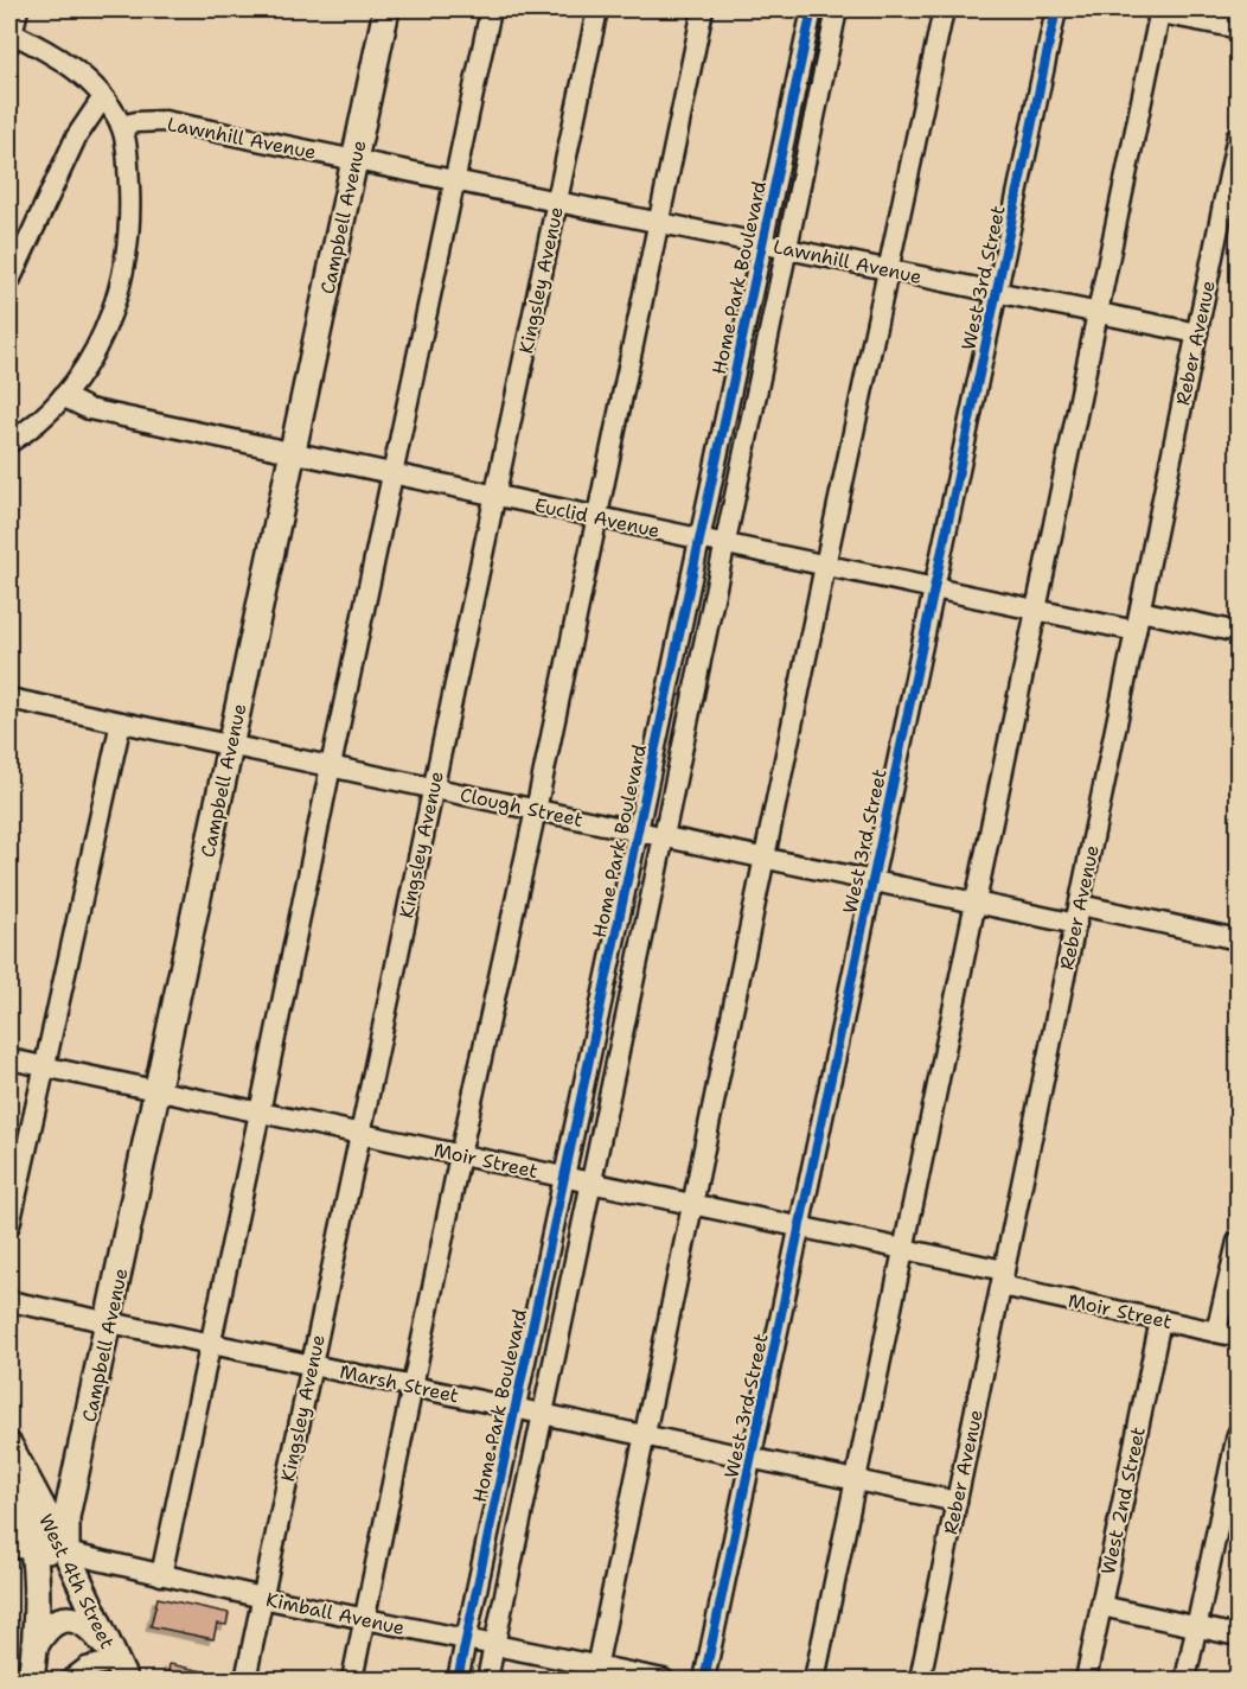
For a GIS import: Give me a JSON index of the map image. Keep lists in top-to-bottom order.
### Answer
{
  "streets": {
    "main road": ["Campbell Avenue", "West 4th Street", "Kimball Avenue"],
    "street": [
      "Lawnhill Avenue",
      "Home Park Boulevard",
      "West 3rd Street",
      "Kingsley Avenue",
      "Reber Avenue",
      "Euclid Avenue",
      "Clough Street",
      "Moir Street",
      "Marsh Street",
      "West 2nd Street"
    ]
  },
  "crossings": [
    ["Lawnhill Avenue", "Campbell Avenue"],
    ["Lawnhill Avenue", "Home Park Boulevard"],
    ["Lawnhill Avenue", "West 3rd Street"],
    ["Lawnhill Avenue", "Kingsley Avenue"],
    ["Lawnhill Avenue", "Reber Avenue"],
    ["Campbell Avenue", "Euclid Avenue"],
    ["Campbell Avenue", "Clough Street"],
    ["Campbell Avenue", "Moir Street"],
    ["Campbell Avenue", "Marsh Street"],
    ["Campbell Avenue", "West 4th Street"],
    ["Campbell Avenue", "Kimball Avenue"],
    ["Home Park Boulevard", "Euclid Avenue"],
    ["Home Park Boulevard", "Clough Street"],
    ["Home Park Boulevard", "Moir Street"],
    ["Home Park Boulevard", "Marsh Street"],
    ["Home Park Boulevard", "Kimball Avenue"],
    ["West 3rd Street", "Euclid Avenue"],
    ["West 3rd Street", "Clough Street"],
    ["West 3rd Street", "Moir Street"],
    ["West 3rd Street", "Marsh Street"],
    ["Kingsley Avenue", "Euclid Avenue"],
    ["Kingsley Avenue", "Clough Street"],
    ["Kingsley Avenue", "Moir Street"],
    ["Kingsley Avenue", "Marsh Street"],
    ["Kingsley Avenue", "Kimball Avenue"],
    ["Reber Avenue", "Euclid Avenue"],
    ["Reber Avenue", "Clough Street"],
    ["Reber Avenue", "Moir Street"],
    ["Reber Avenue", "Marsh Street"],
    ["Moir Street", "West 2nd Street"],
    ["West 4th Street", "Kimball Avenue"]
  ]
}
